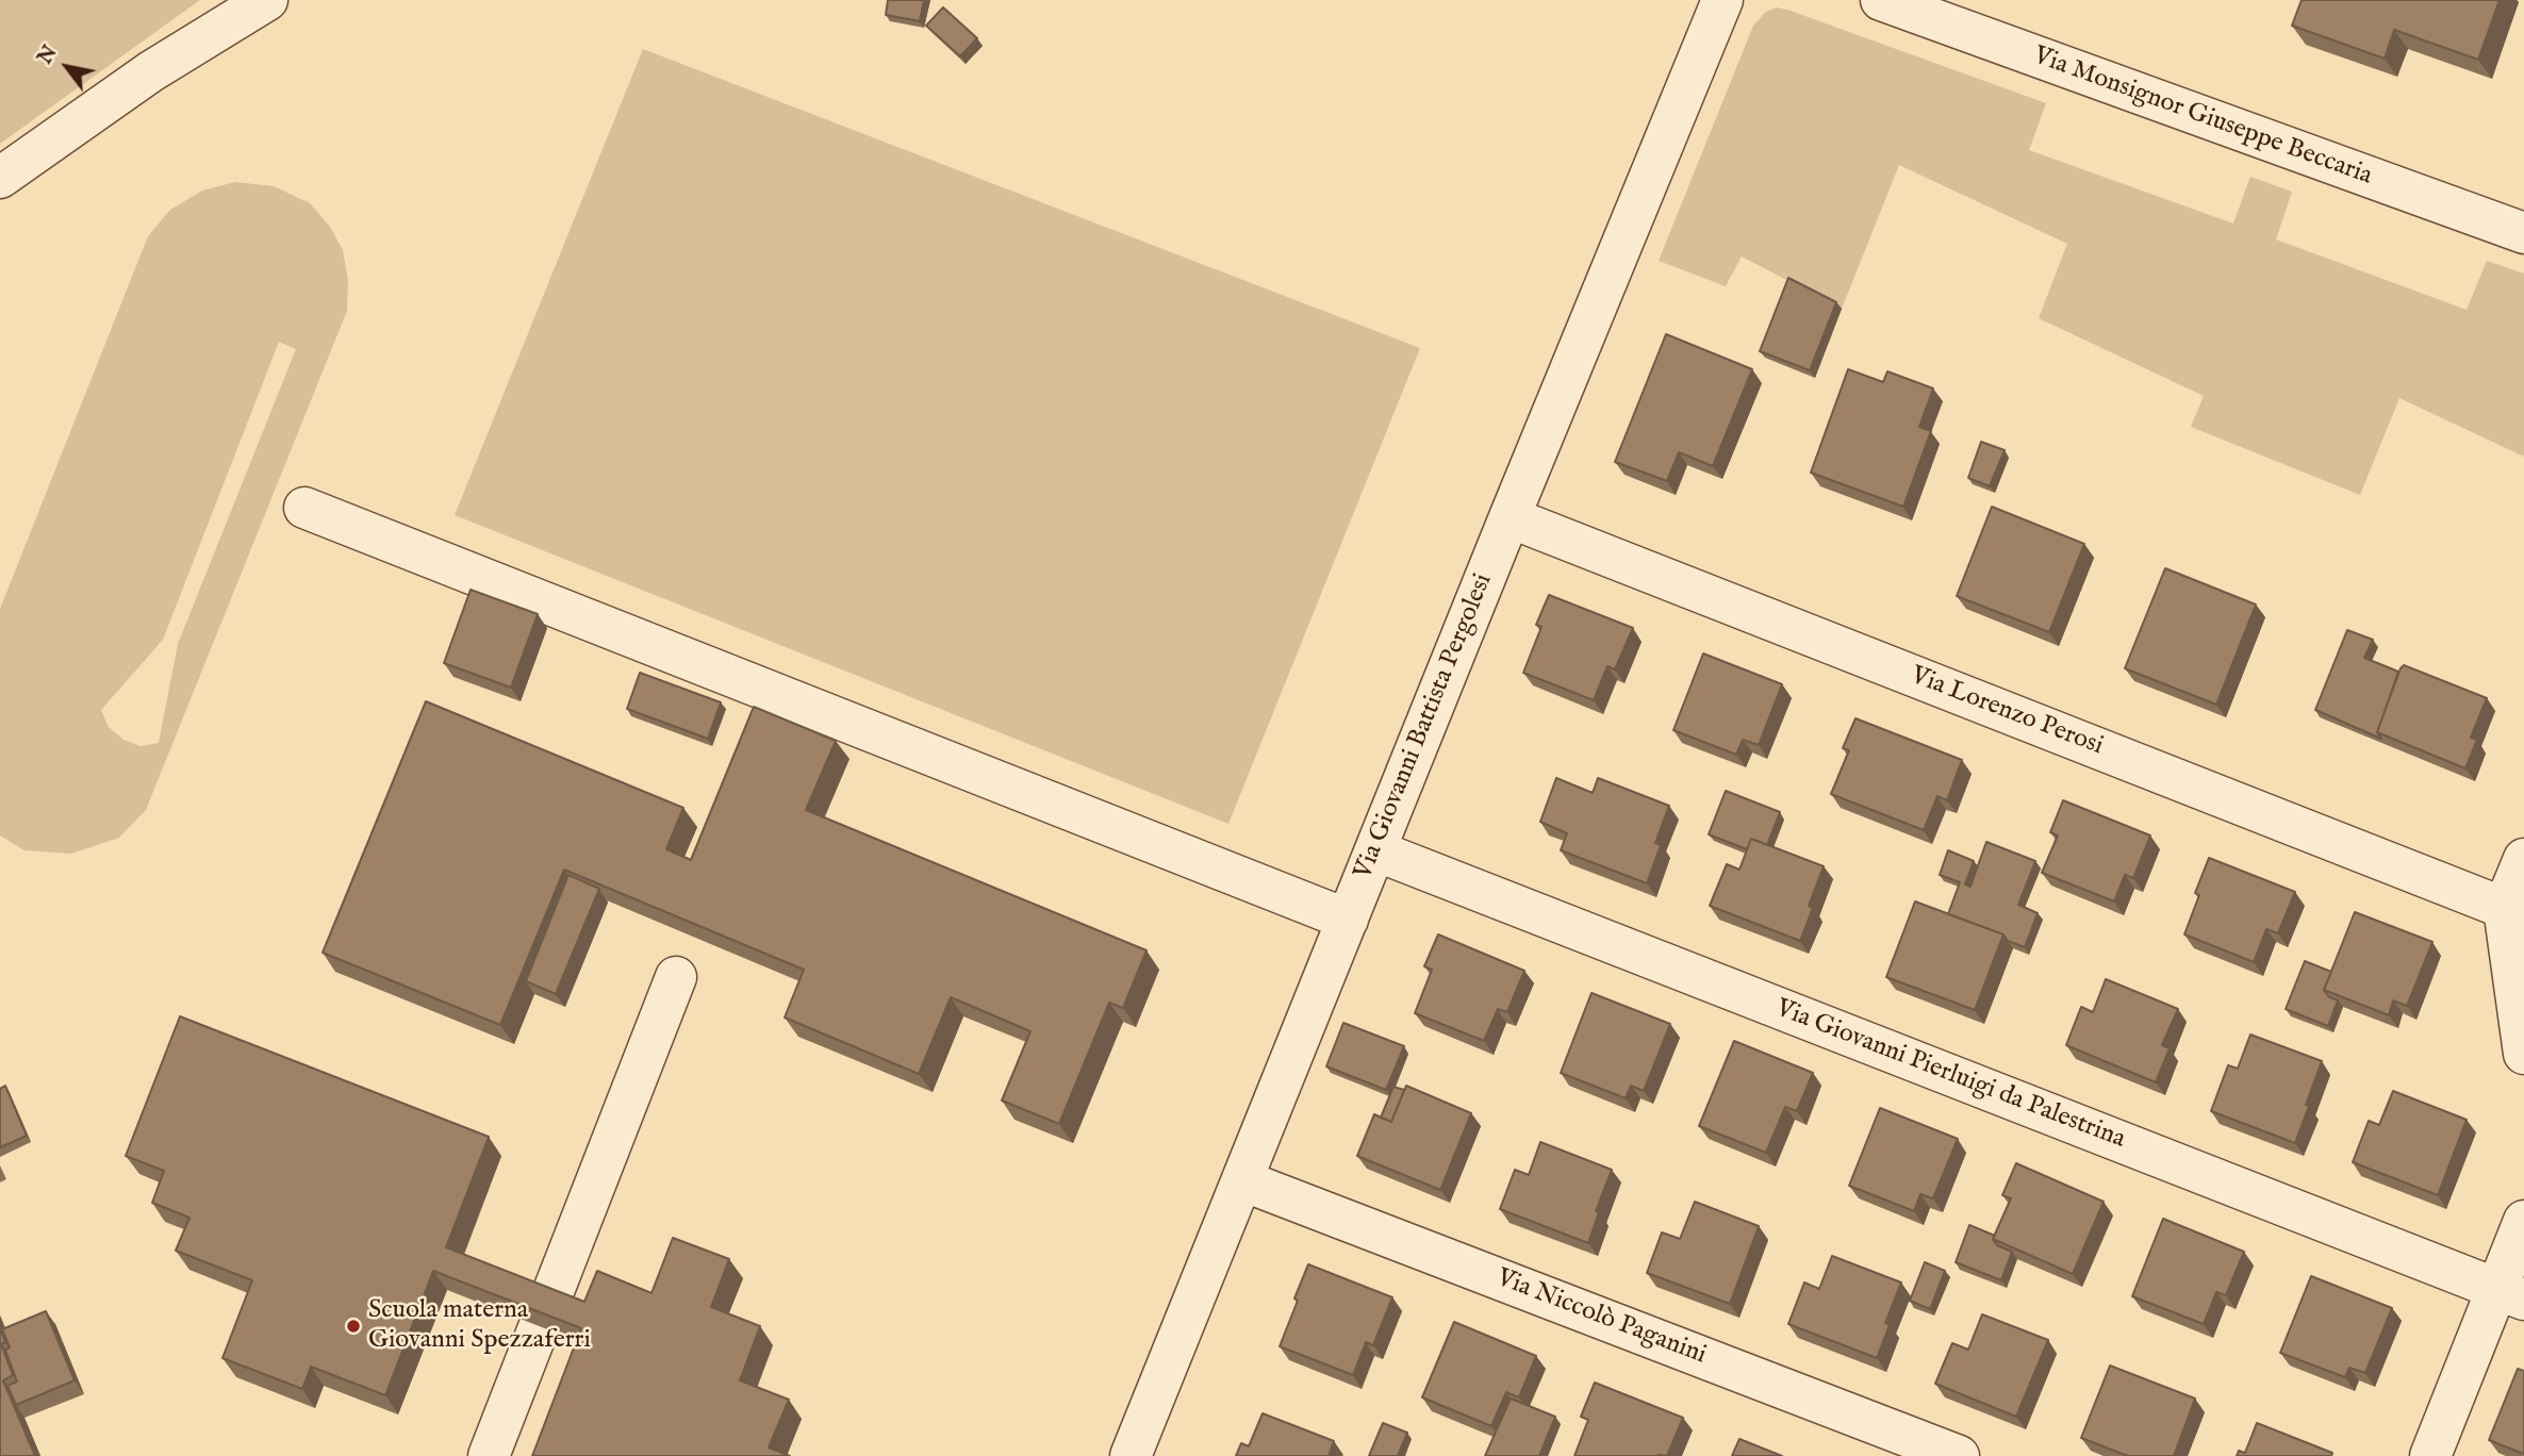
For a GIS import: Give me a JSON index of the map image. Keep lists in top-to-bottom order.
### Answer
{
  "streets": {
    "street": [
      "Via Monsignor Giuseppe Beccaria",
      "Via Lorenzo Perosi",
      "Via Giovanni Battista Pergolesi",
      "Via Giovanni Pierluigi da Palestrina",
      "Via Niccolò Paganini"
    ]
  },
  "crossings": [
    ["Via Lorenzo Perosi", "Via Giovanni Battista Pergolesi"],
    ["Via Giovanni Battista Pergolesi", "Via Giovanni Pierluigi da Palestrina"],
    ["Via Giovanni Battista Pergolesi", "Via Niccolò Paganini"]
  ],
  "places": ["Scuola materna Giovanni Spezzaferri"],
  "north": "top left"
}
